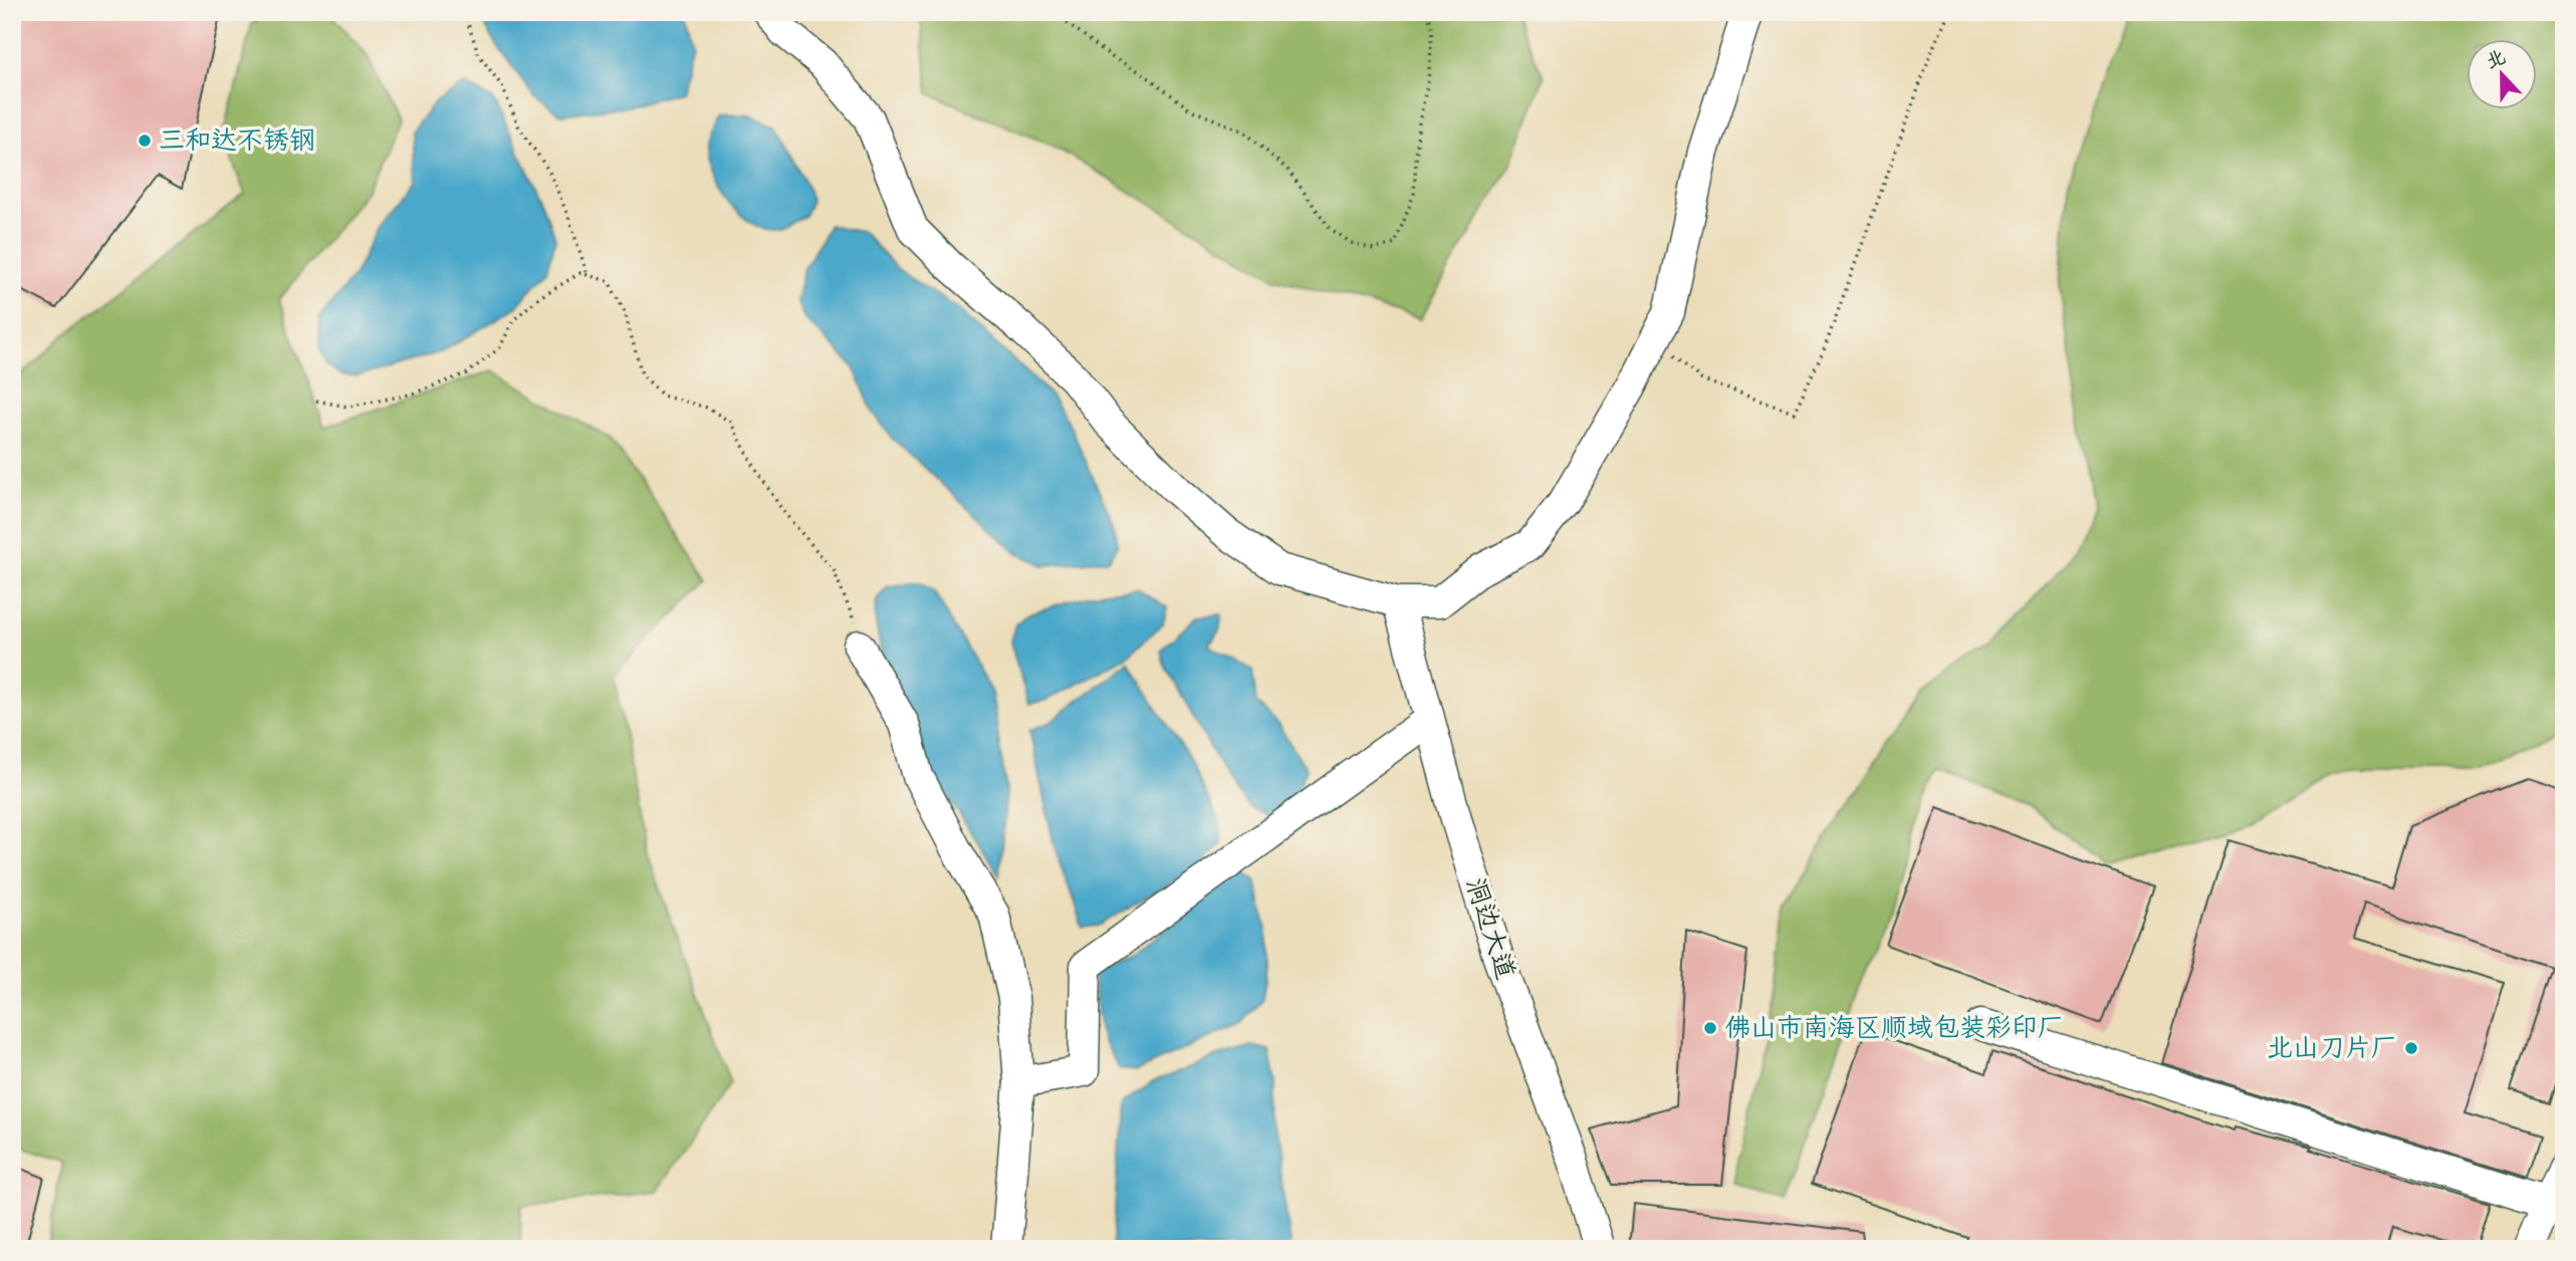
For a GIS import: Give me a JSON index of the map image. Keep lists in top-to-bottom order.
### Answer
{
  "streets": {
    "street": ["洞边大道"]
  },
  "places": ["三和达不锈钢", "佛山市南海区顺域包装彩印厂", "北山刀片厂"],
  "north": "top"
}
